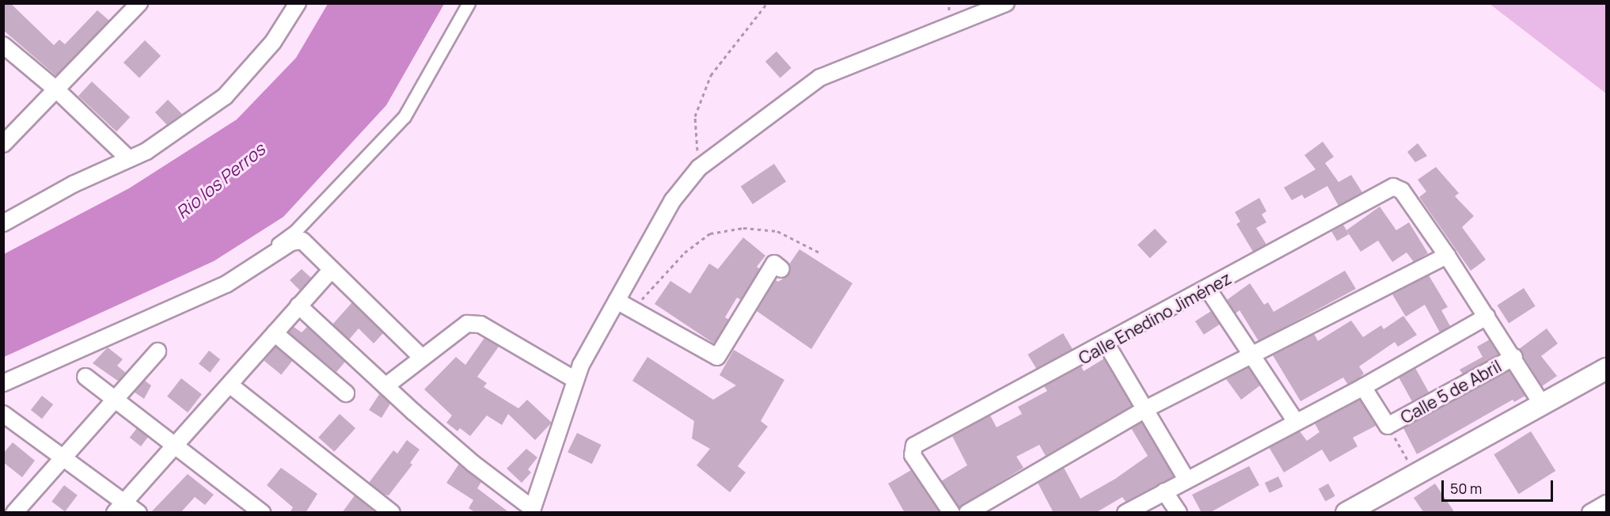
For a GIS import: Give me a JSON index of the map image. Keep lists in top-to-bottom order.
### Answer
{
  "streets": {
    "street": ["Calle Enedino Jiménez", "Calle 5 de Abril"]
  },
  "water": ["Rio los Perros"],
  "scale_bar": "50 m"
}
